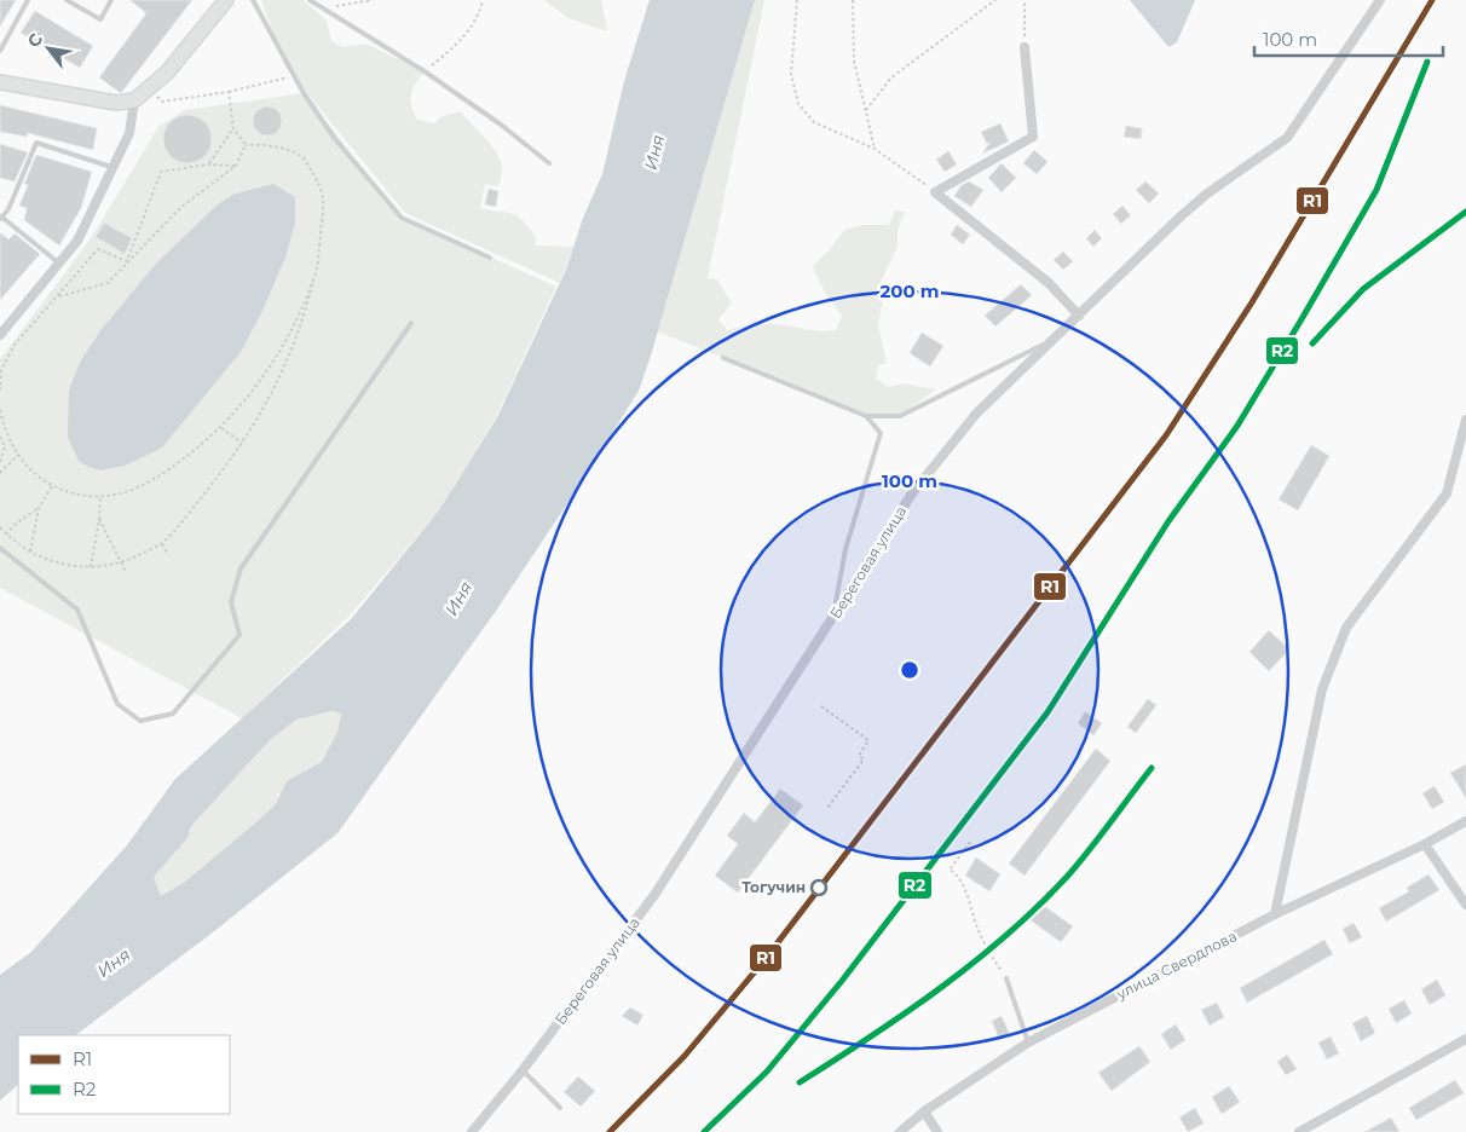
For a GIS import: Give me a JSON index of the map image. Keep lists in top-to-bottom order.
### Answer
{
  "streets": {
    "street": ["Береговая улица", "улица Свердлова"]
  },
  "water": ["Иня"],
  "places": ["Тогучин"],
  "lines": ["transit line R1", "transit line R2"],
  "legend": ["R1", "R2"],
  "scale_bar": "100 m",
  "north": "top left",
  "rings": ["200 m", "100 m"]
}
